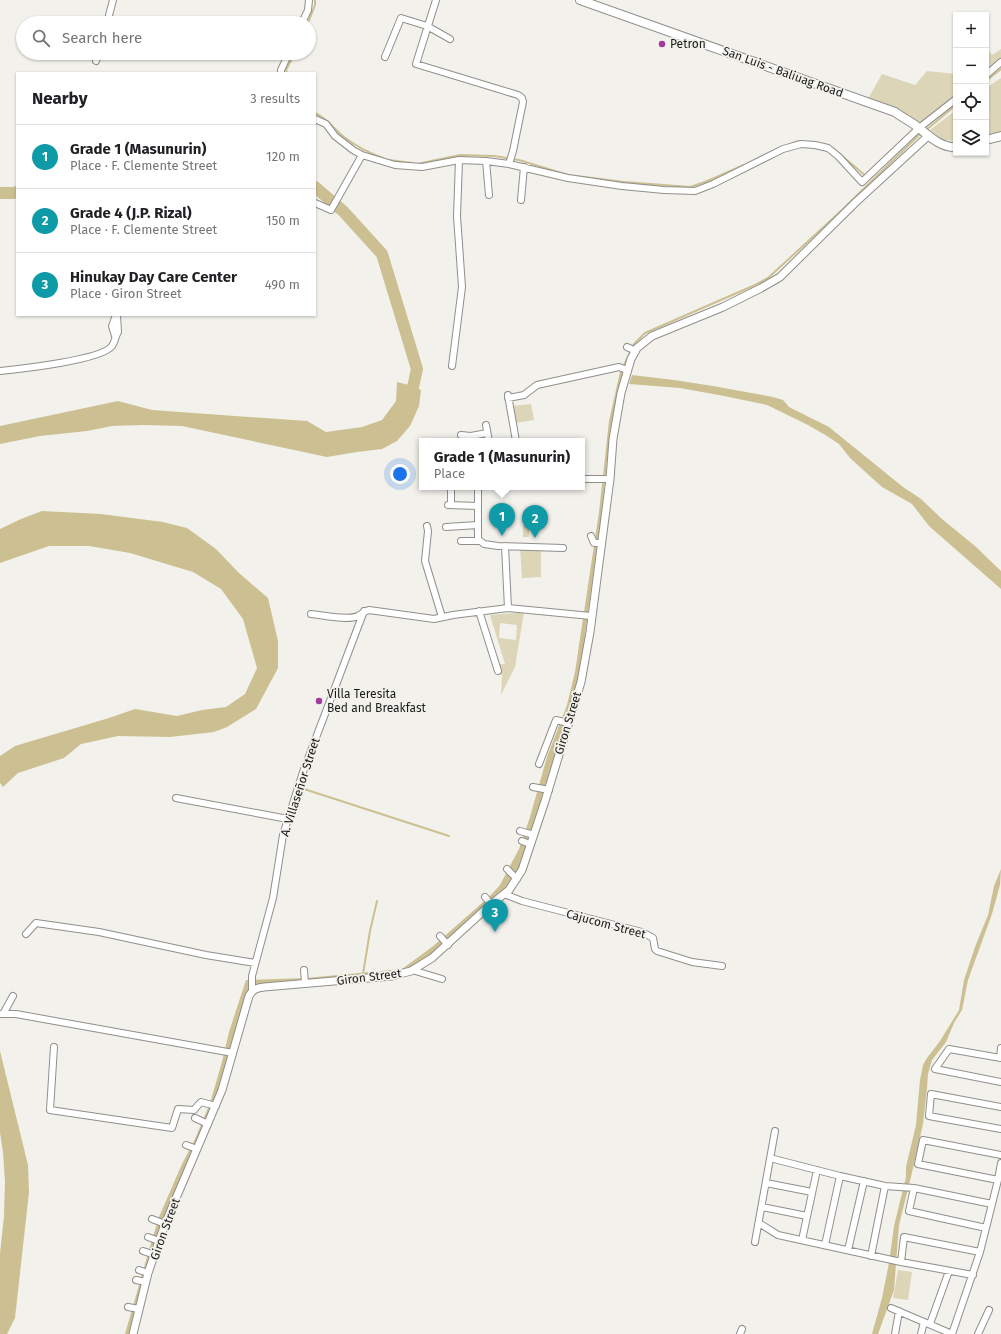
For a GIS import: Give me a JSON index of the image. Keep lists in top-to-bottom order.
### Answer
{
  "streets": {
    "main road": ["San Luis - Baliuag Road"],
    "street": ["Giron Street", "A. Villaseñor Street", "Cajucom Street"]
  },
  "crossings": [
    ["Giron Street", "A. Villaseñor Street"],
    ["Giron Street", "Cajucom Street"]
  ],
  "places": ["Petron", "Villa Teresita Bed and Breakfast"],
  "page": {
    "map_buttons": ["+", "−"],
    "search": "Search here",
    "heading": ["Nearby", "3 results"],
    "list": [
      {
        "mark": "1",
        "name": "Grade 1 (Masunurin)",
        "note": "Place · F. Clemente Street",
        "value": "120 m"
      },
      {
        "mark": "2",
        "name": "Grade 4 (J.P. Rizal)",
        "note": "Place · F. Clemente Street",
        "value": "150 m"
      },
      {
        "mark": "3",
        "name": "Hinukay Day Care Center",
        "note": "Place · Giron Street",
        "value": "490 m"
      }
    ],
    "popup": ["Grade 1 (Masunurin)", "Place"],
    "pins": ["1", "2", "3"]
  }
}
